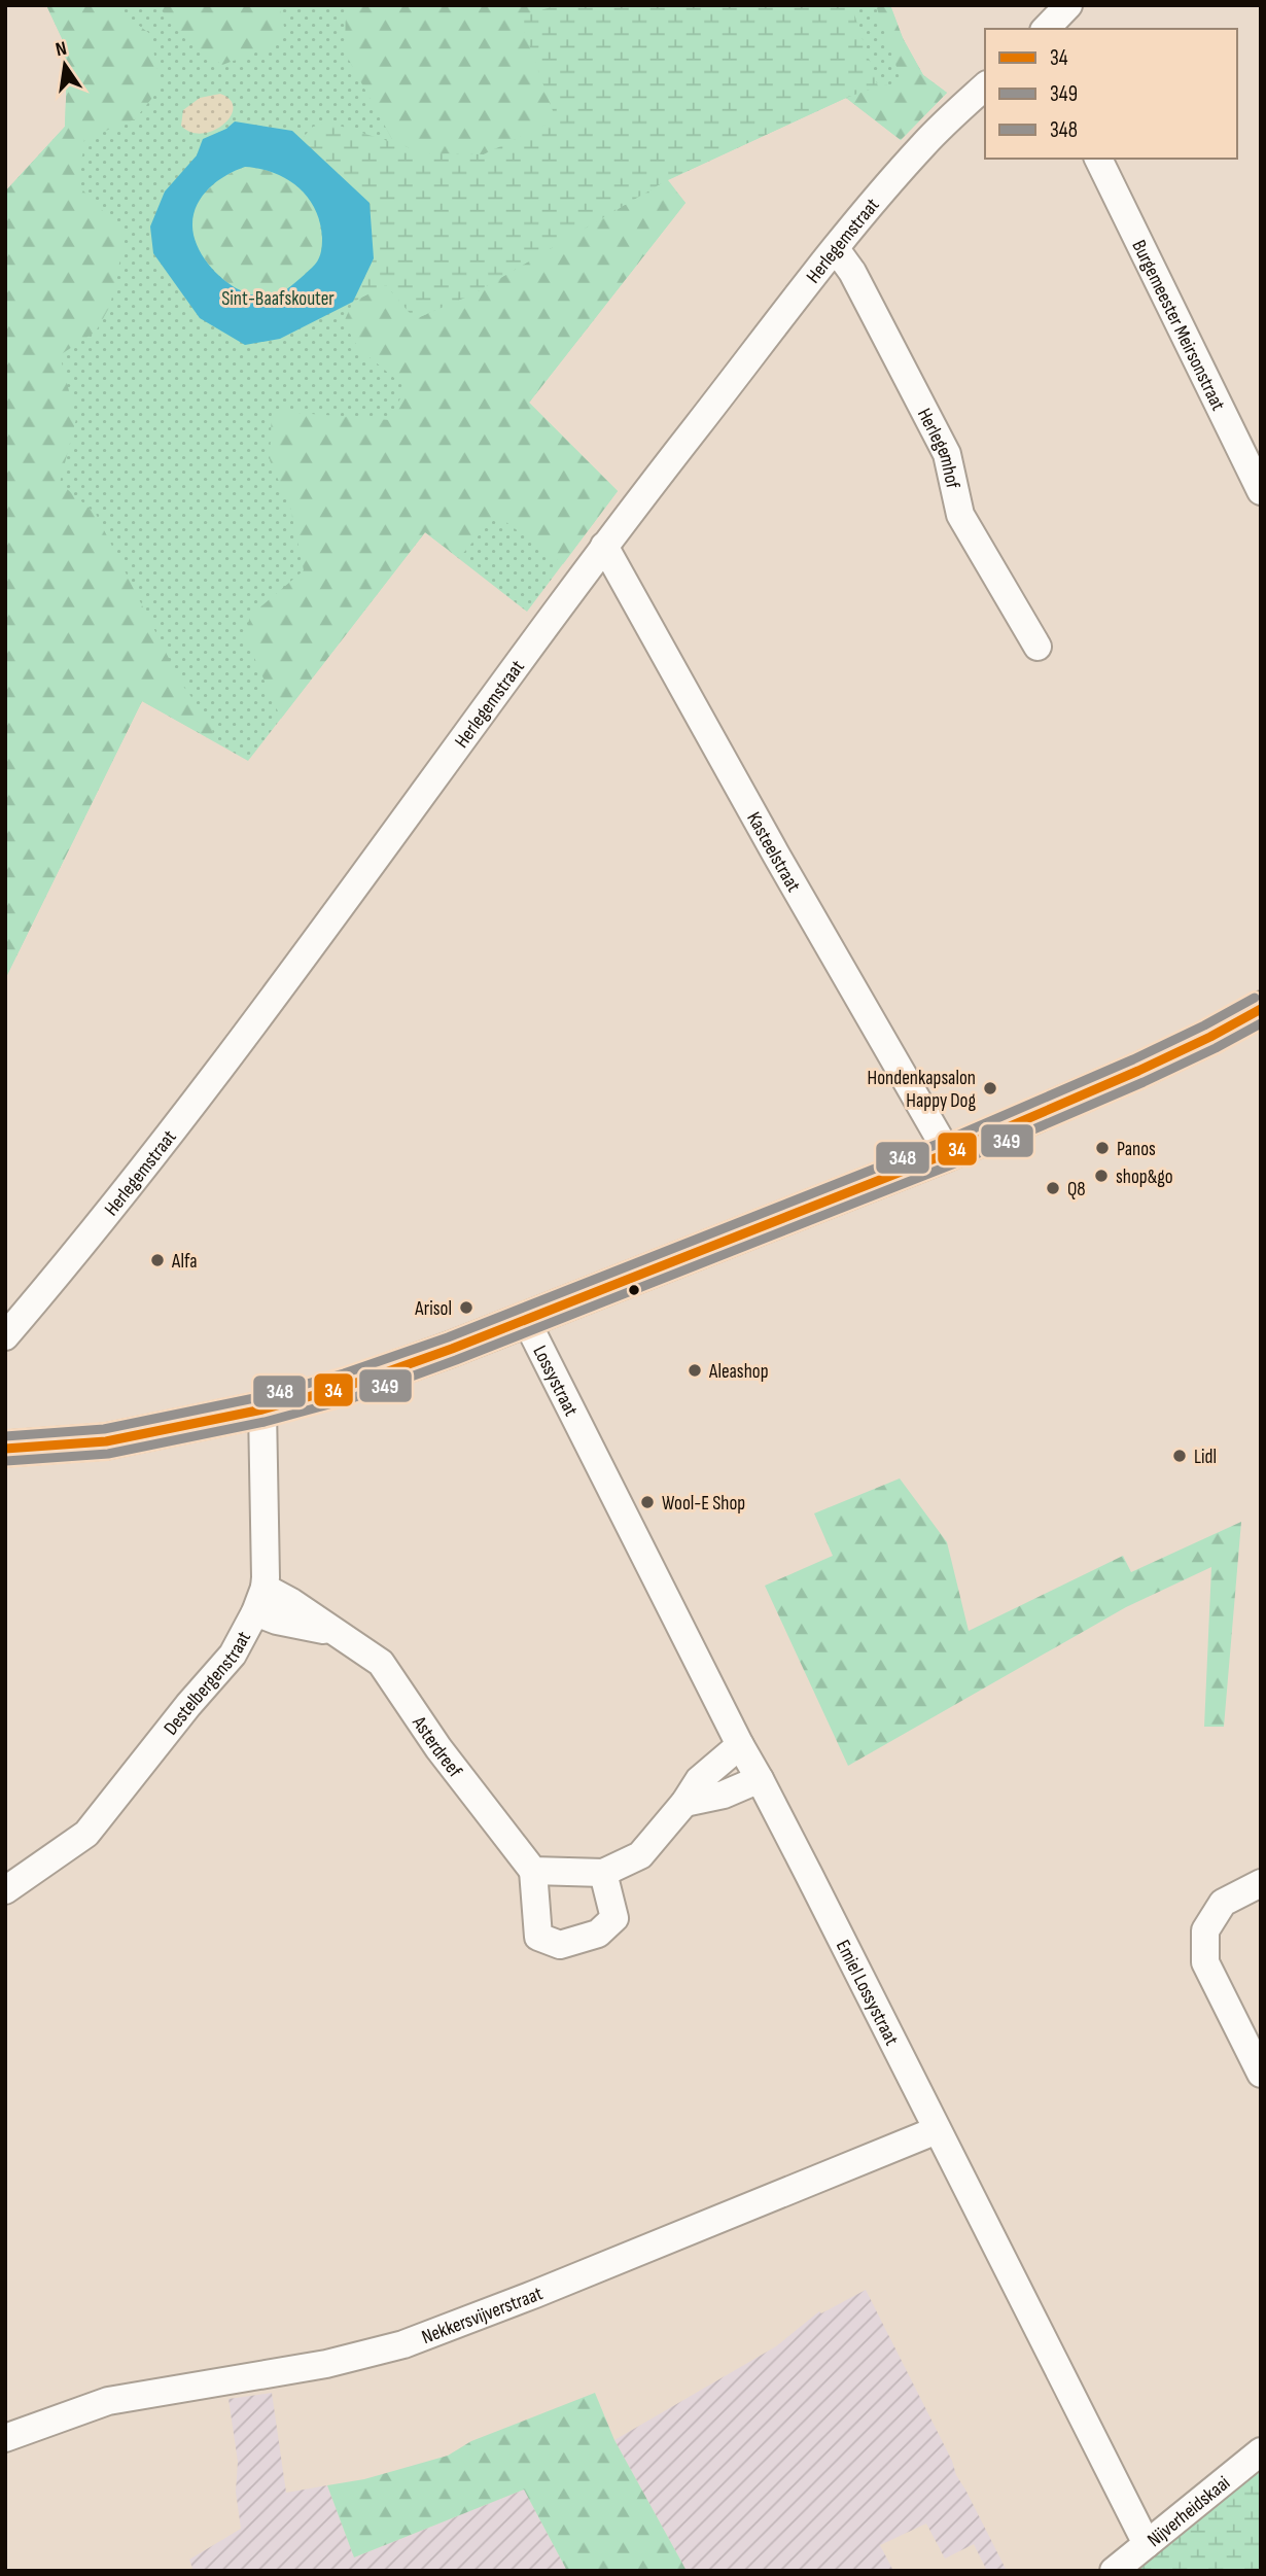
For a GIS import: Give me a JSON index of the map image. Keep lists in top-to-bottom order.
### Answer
{
  "streets": {
    "street": [
      "Herlegemstraat",
      "Burgemeester Meirsonstraat",
      "Herlegemhof",
      "Kasteelstraat",
      "Lossystraat",
      "Destelbergenstraat",
      "Asterdreef",
      "Emiel Lossystraat",
      "Nekkersvijverstraat",
      "Nijverheidskaai"
    ]
  },
  "crossings": [
    ["Herlegemstraat", "Herlegemhof"],
    ["Herlegemstraat", "Kasteelstraat"],
    ["Lossystraat", "Emiel Lossystraat"],
    ["Destelbergenstraat", "Asterdreef"],
    ["Emiel Lossystraat", "Nekkersvijverstraat"],
    ["Emiel Lossystraat", "Nijverheidskaai"]
  ],
  "parks": ["Sint-Baafskouter"],
  "places": [
    "Hondenkapsalon Happy Dog",
    "Panos",
    "shop&go",
    "Q8",
    "Alfa",
    "Arisol",
    "Aleashop",
    "Lidl",
    "Wool-E Shop"
  ],
  "lines": ["transit line 348", "transit line 34", "transit line 349"],
  "legend": ["34", "349", "348"],
  "north": "top"
}
